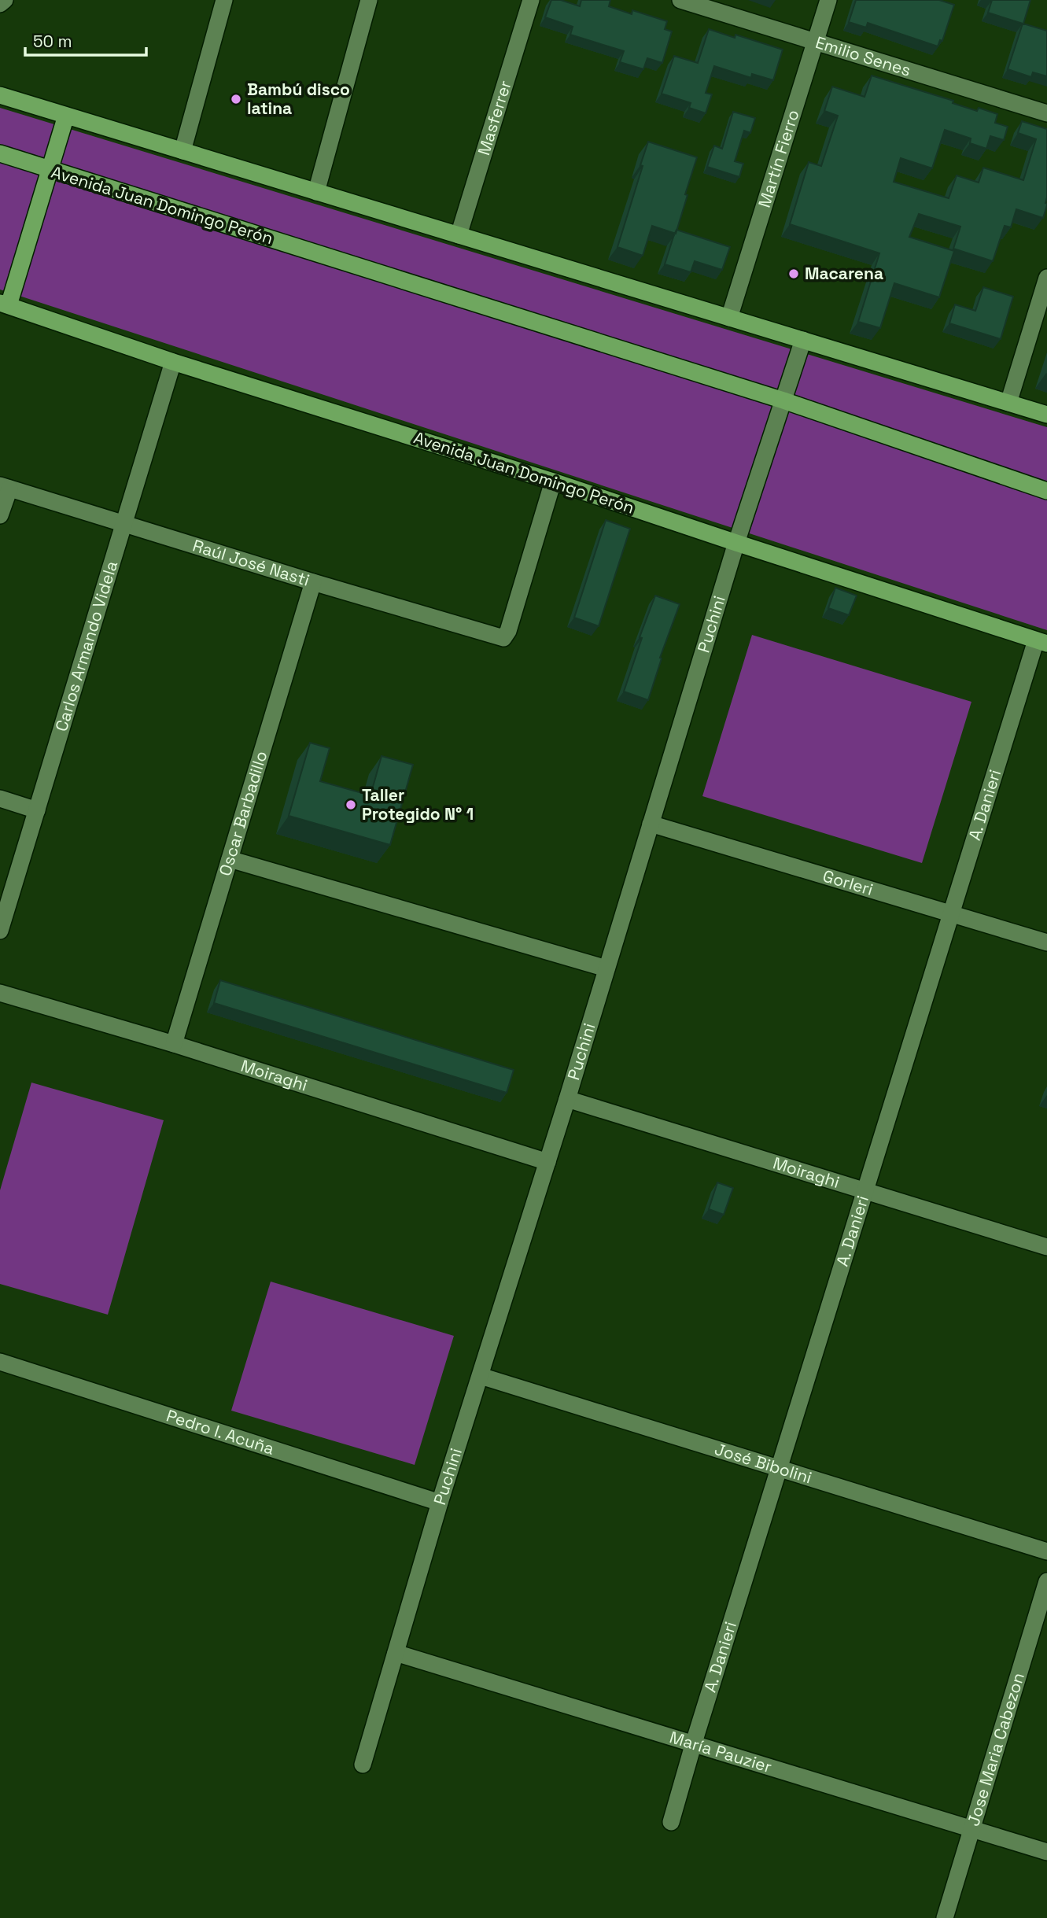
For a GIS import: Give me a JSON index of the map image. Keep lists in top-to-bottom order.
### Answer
{
  "streets": {
    "main road": ["Avenida Juan Domingo Perón"],
    "street": [
      "Emilio Senes",
      "Masferrer",
      "Martín Fierro",
      "Raúl José Nasti",
      "Puchini",
      "Carlos Armando Videla",
      "A. Danieri",
      "Oscar Barbadillo",
      "Gorleri",
      "Moiraghi",
      "Pedro I. Acuña",
      "José Bibolini",
      "Jose Maria Cabezon",
      "María Pauzier"
    ]
  },
  "crossings": [
    ["Emilio Senes", "Martín Fierro"],
    ["Avenida Juan Domingo Perón", "Raúl José Nasti"],
    ["Avenida Juan Domingo Perón", "Puchini"],
    ["Avenida Juan Domingo Perón", "Carlos Armando Videla"],
    ["Avenida Juan Domingo Perón", "A. Danieri"],
    ["Raúl José Nasti", "Carlos Armando Videla"],
    ["Raúl José Nasti", "Oscar Barbadillo"],
    ["Puchini", "Gorleri"],
    ["Puchini", "Moiraghi"],
    ["Puchini", "Pedro I. Acuña"],
    ["Puchini", "José Bibolini"],
    ["Puchini", "María Pauzier"],
    ["A. Danieri", "Gorleri"],
    ["A. Danieri", "Moiraghi"],
    ["A. Danieri", "José Bibolini"],
    ["A. Danieri", "María Pauzier"],
    ["Oscar Barbadillo", "Moiraghi"],
    ["Jose Maria Cabezon", "María Pauzier"]
  ],
  "places": ["Bambú disco latina", "Macarena", "Taller Protegido N° 1"],
  "scale_bar": "50 m"
}
